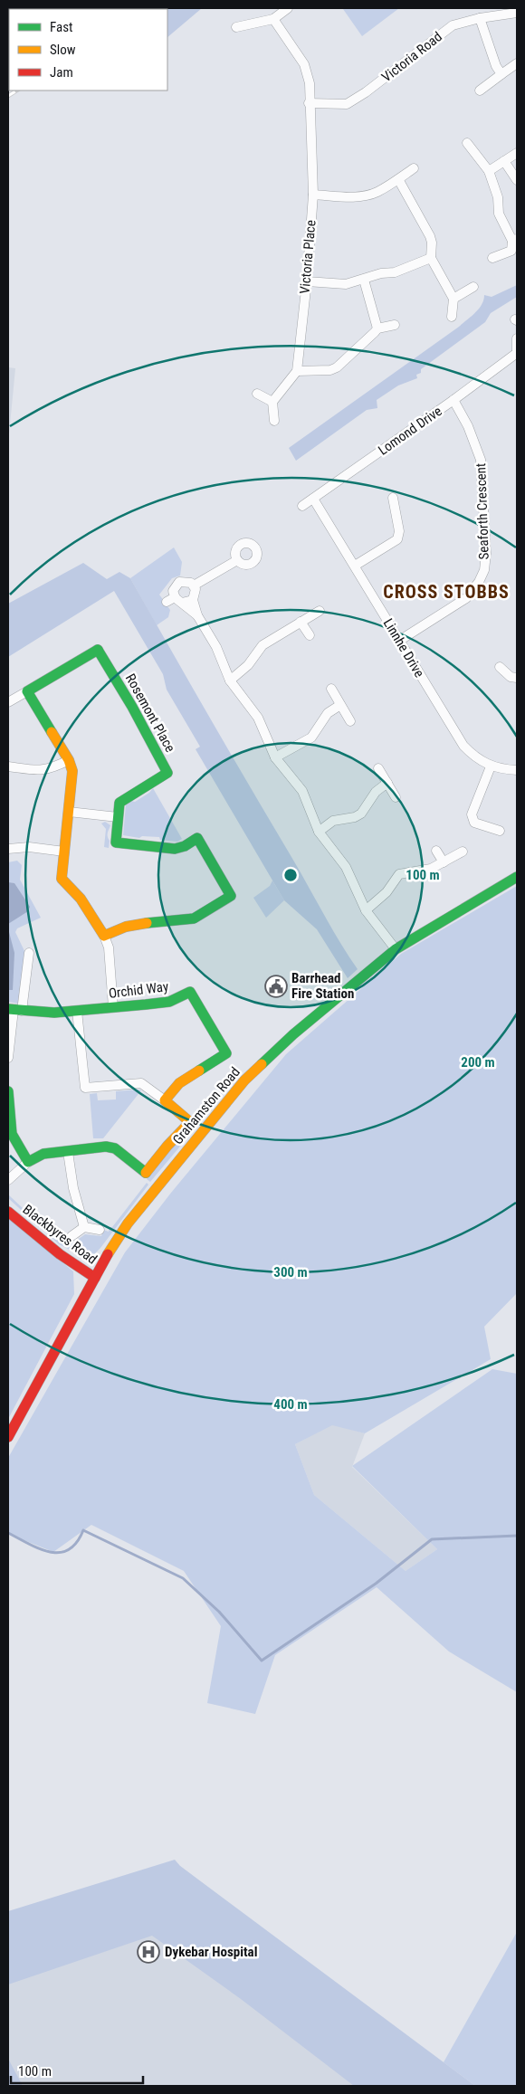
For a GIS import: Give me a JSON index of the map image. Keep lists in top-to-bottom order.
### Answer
{
  "streets": {
    "street": [
      "Victoria Road",
      "Victoria Place",
      "Lomond Drive",
      "Seaforth Crescent",
      "Linnhe Drive",
      "Rosemont Place",
      "Orchid Way",
      "Grahamston Road",
      "Blackbyres Road"
    ]
  },
  "crossings": [
    ["Victoria Road", "Victoria Place"],
    ["Lomond Drive", "Seaforth Crescent"],
    ["Lomond Drive", "Linnhe Drive"],
    ["Seaforth Crescent", "Linnhe Drive"],
    ["Grahamston Road", "Blackbyres Road"]
  ],
  "districts": ["CROSS STOBBS"],
  "places": {
    "public building": ["Barrhead Fire Station"],
    "hospital": ["Dykebar Hospital"]
  },
  "legend": ["Fast", "Slow", "Jam"],
  "scale_bar": "100 m",
  "rings": [
    "100 m",
    "200 m",
    "300 m",
    "400 m"
  ]
}
